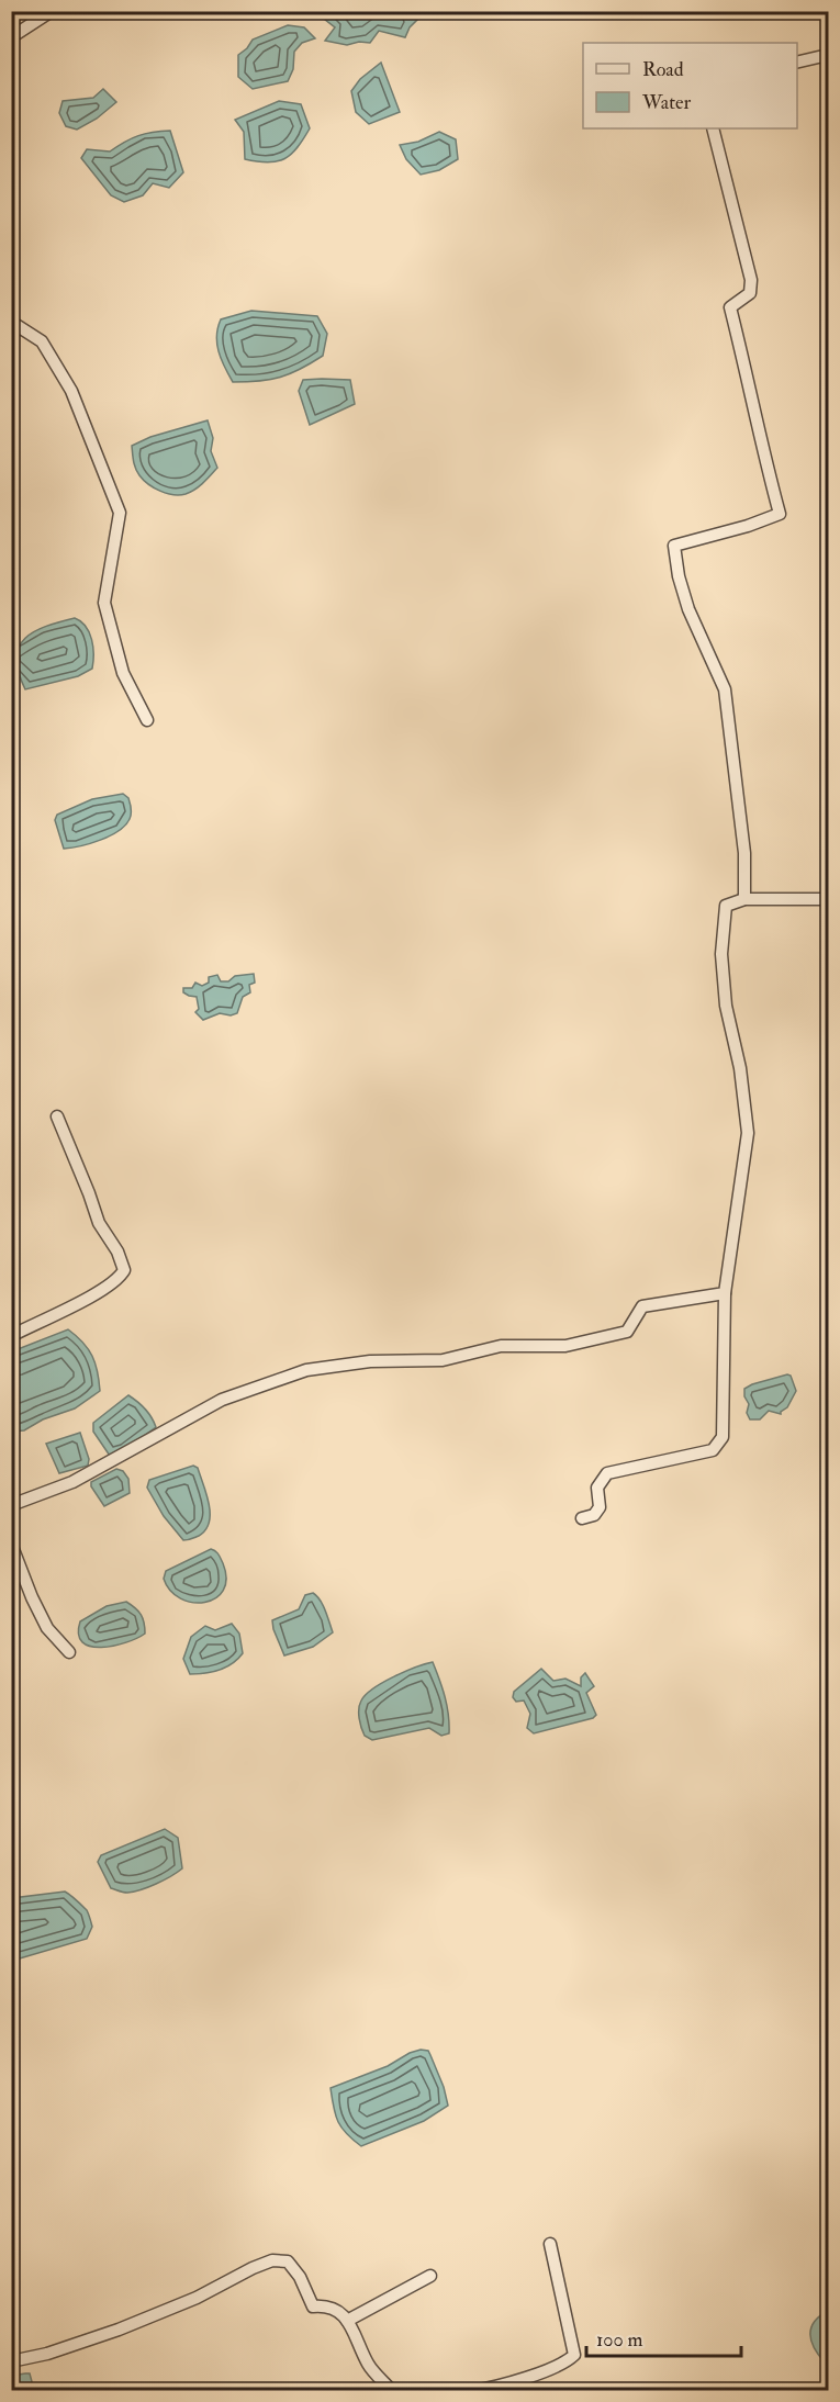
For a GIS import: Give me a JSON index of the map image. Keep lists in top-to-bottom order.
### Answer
{
  "legend": ["Road", "Water"],
  "scale_bar": "100 m"
}
